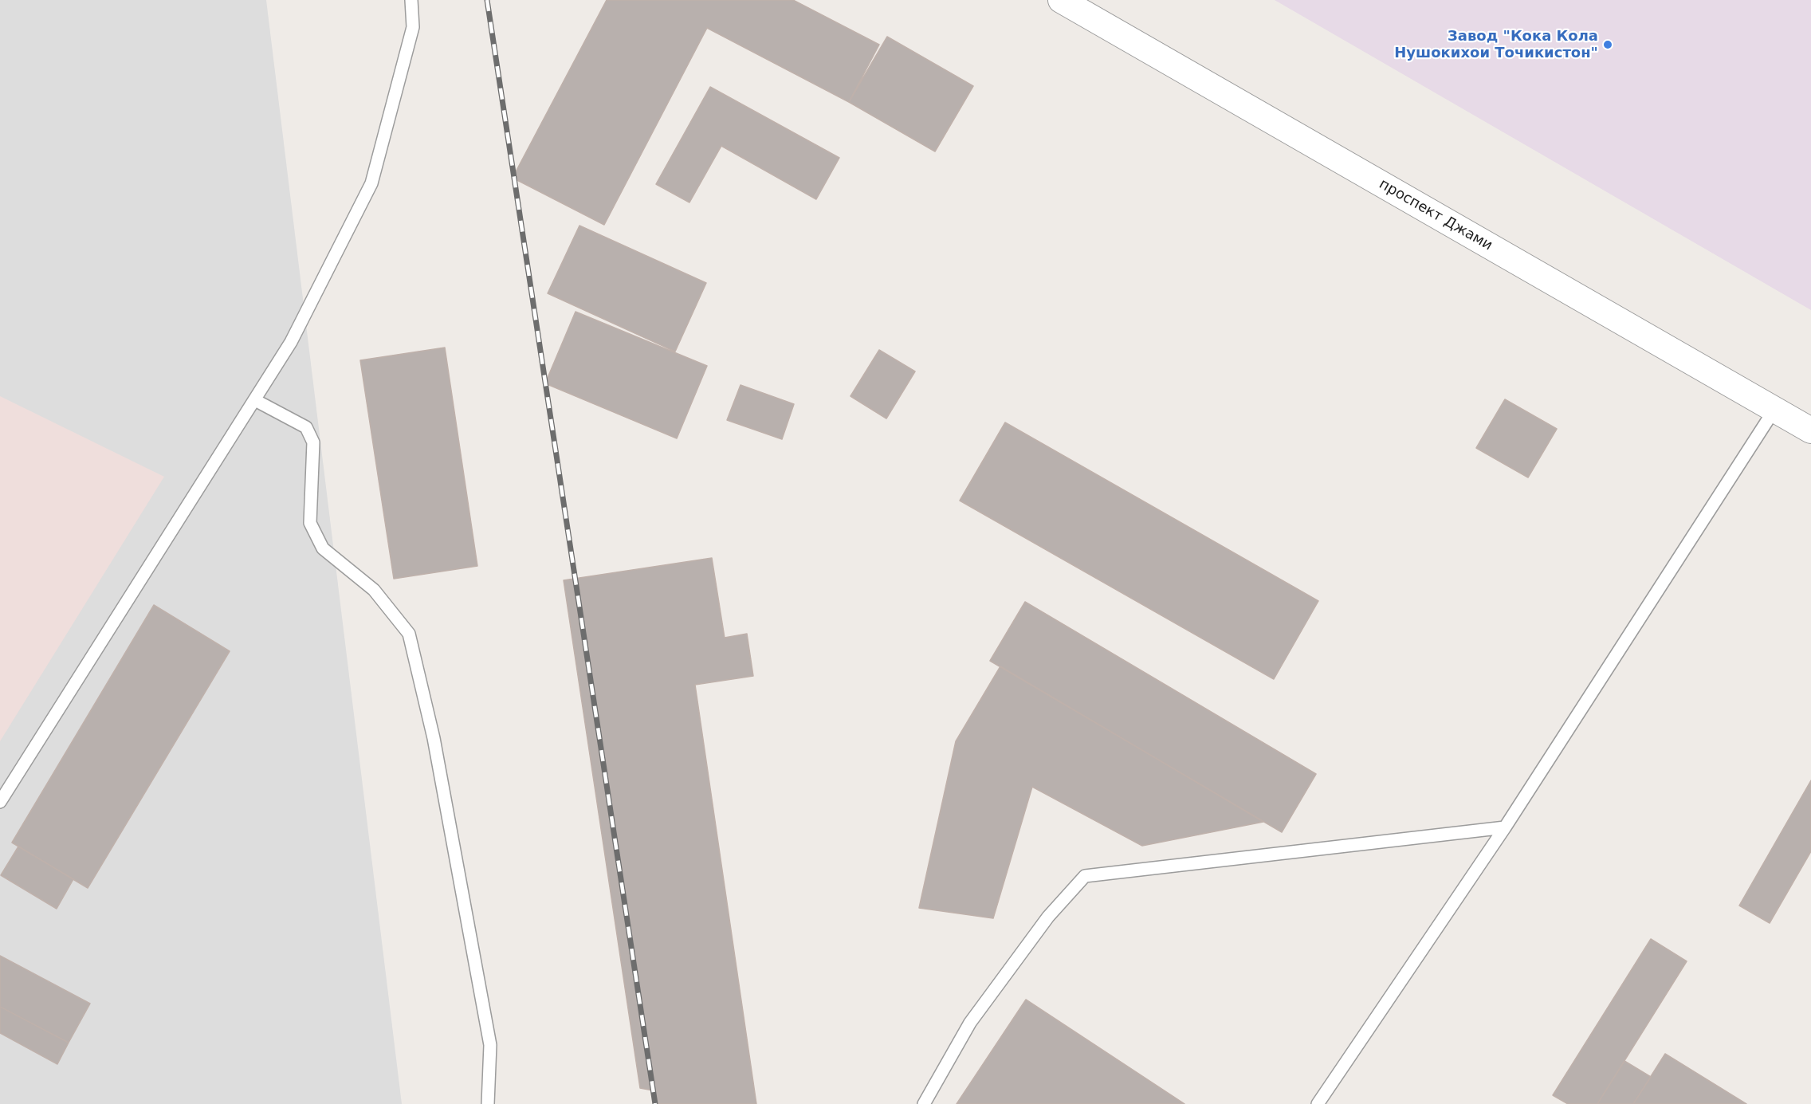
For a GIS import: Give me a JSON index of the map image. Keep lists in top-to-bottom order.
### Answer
{
  "streets": {
    "street": ["проспект Джами"]
  },
  "places": ["Завод \"Кока Кола Нушокихои Точикистон\""]
}
